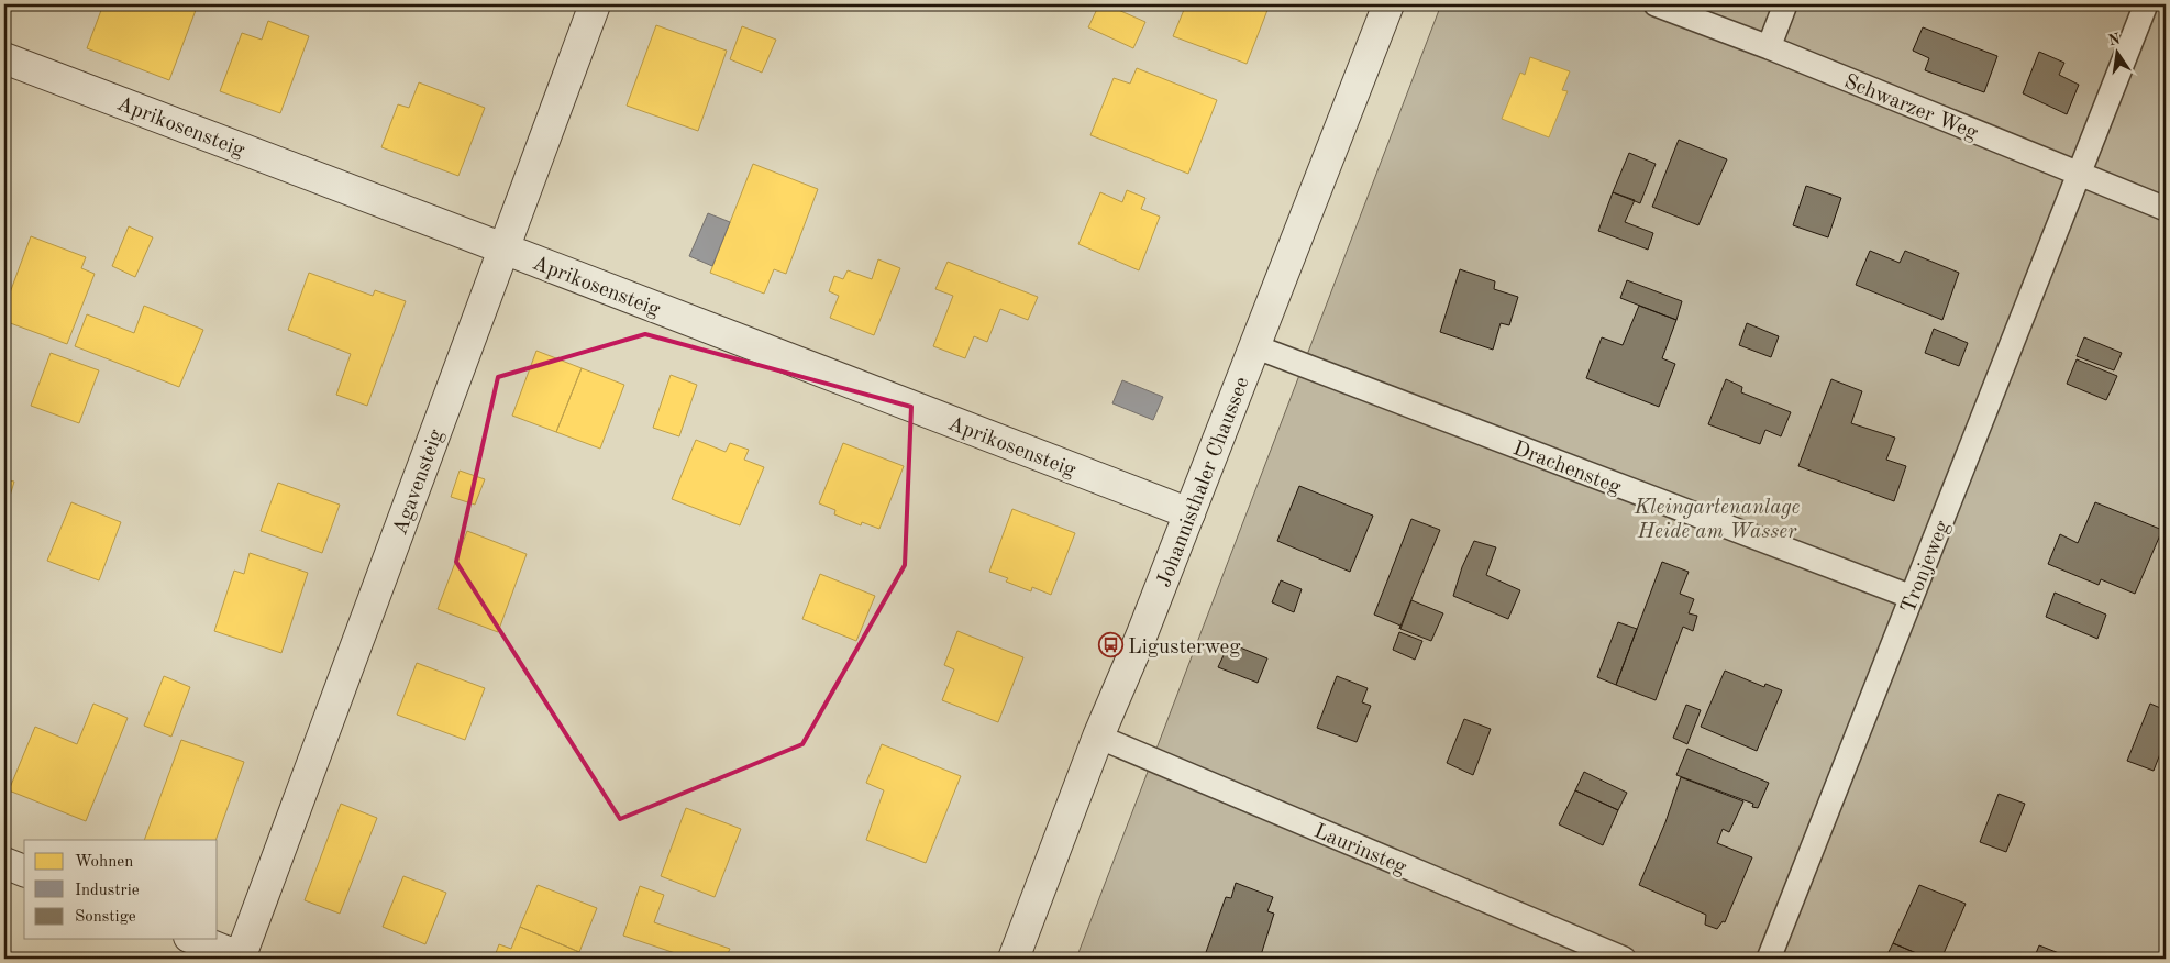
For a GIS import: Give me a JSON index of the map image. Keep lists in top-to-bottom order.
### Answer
{
  "streets": {
    "street": ["Aprikosensteig", "Agavensteig", "Johannisthaler Chaussee"],
    "lane": [
      "Schwarzer Weg",
      "Drachensteg",
      "Tronjeweg",
      "Laurinsteg"
    ]
  },
  "crossings": [
    ["Schwarzer Weg", "Tronjeweg"],
    ["Aprikosensteig", "Agavensteig"],
    ["Aprikosensteig", "Johannisthaler Chaussee"],
    ["Drachensteg", "Johannisthaler Chaussee"],
    ["Drachensteg", "Tronjeweg"],
    ["Johannisthaler Chaussee", "Laurinsteg"]
  ],
  "parks": ["Kleingartenanlage Heide am Wasser"],
  "places": {
    "bus stop": ["Ligusterweg"]
  },
  "legend": ["Wohnen", "Industrie", "Sonstige"],
  "north": "top"
}
